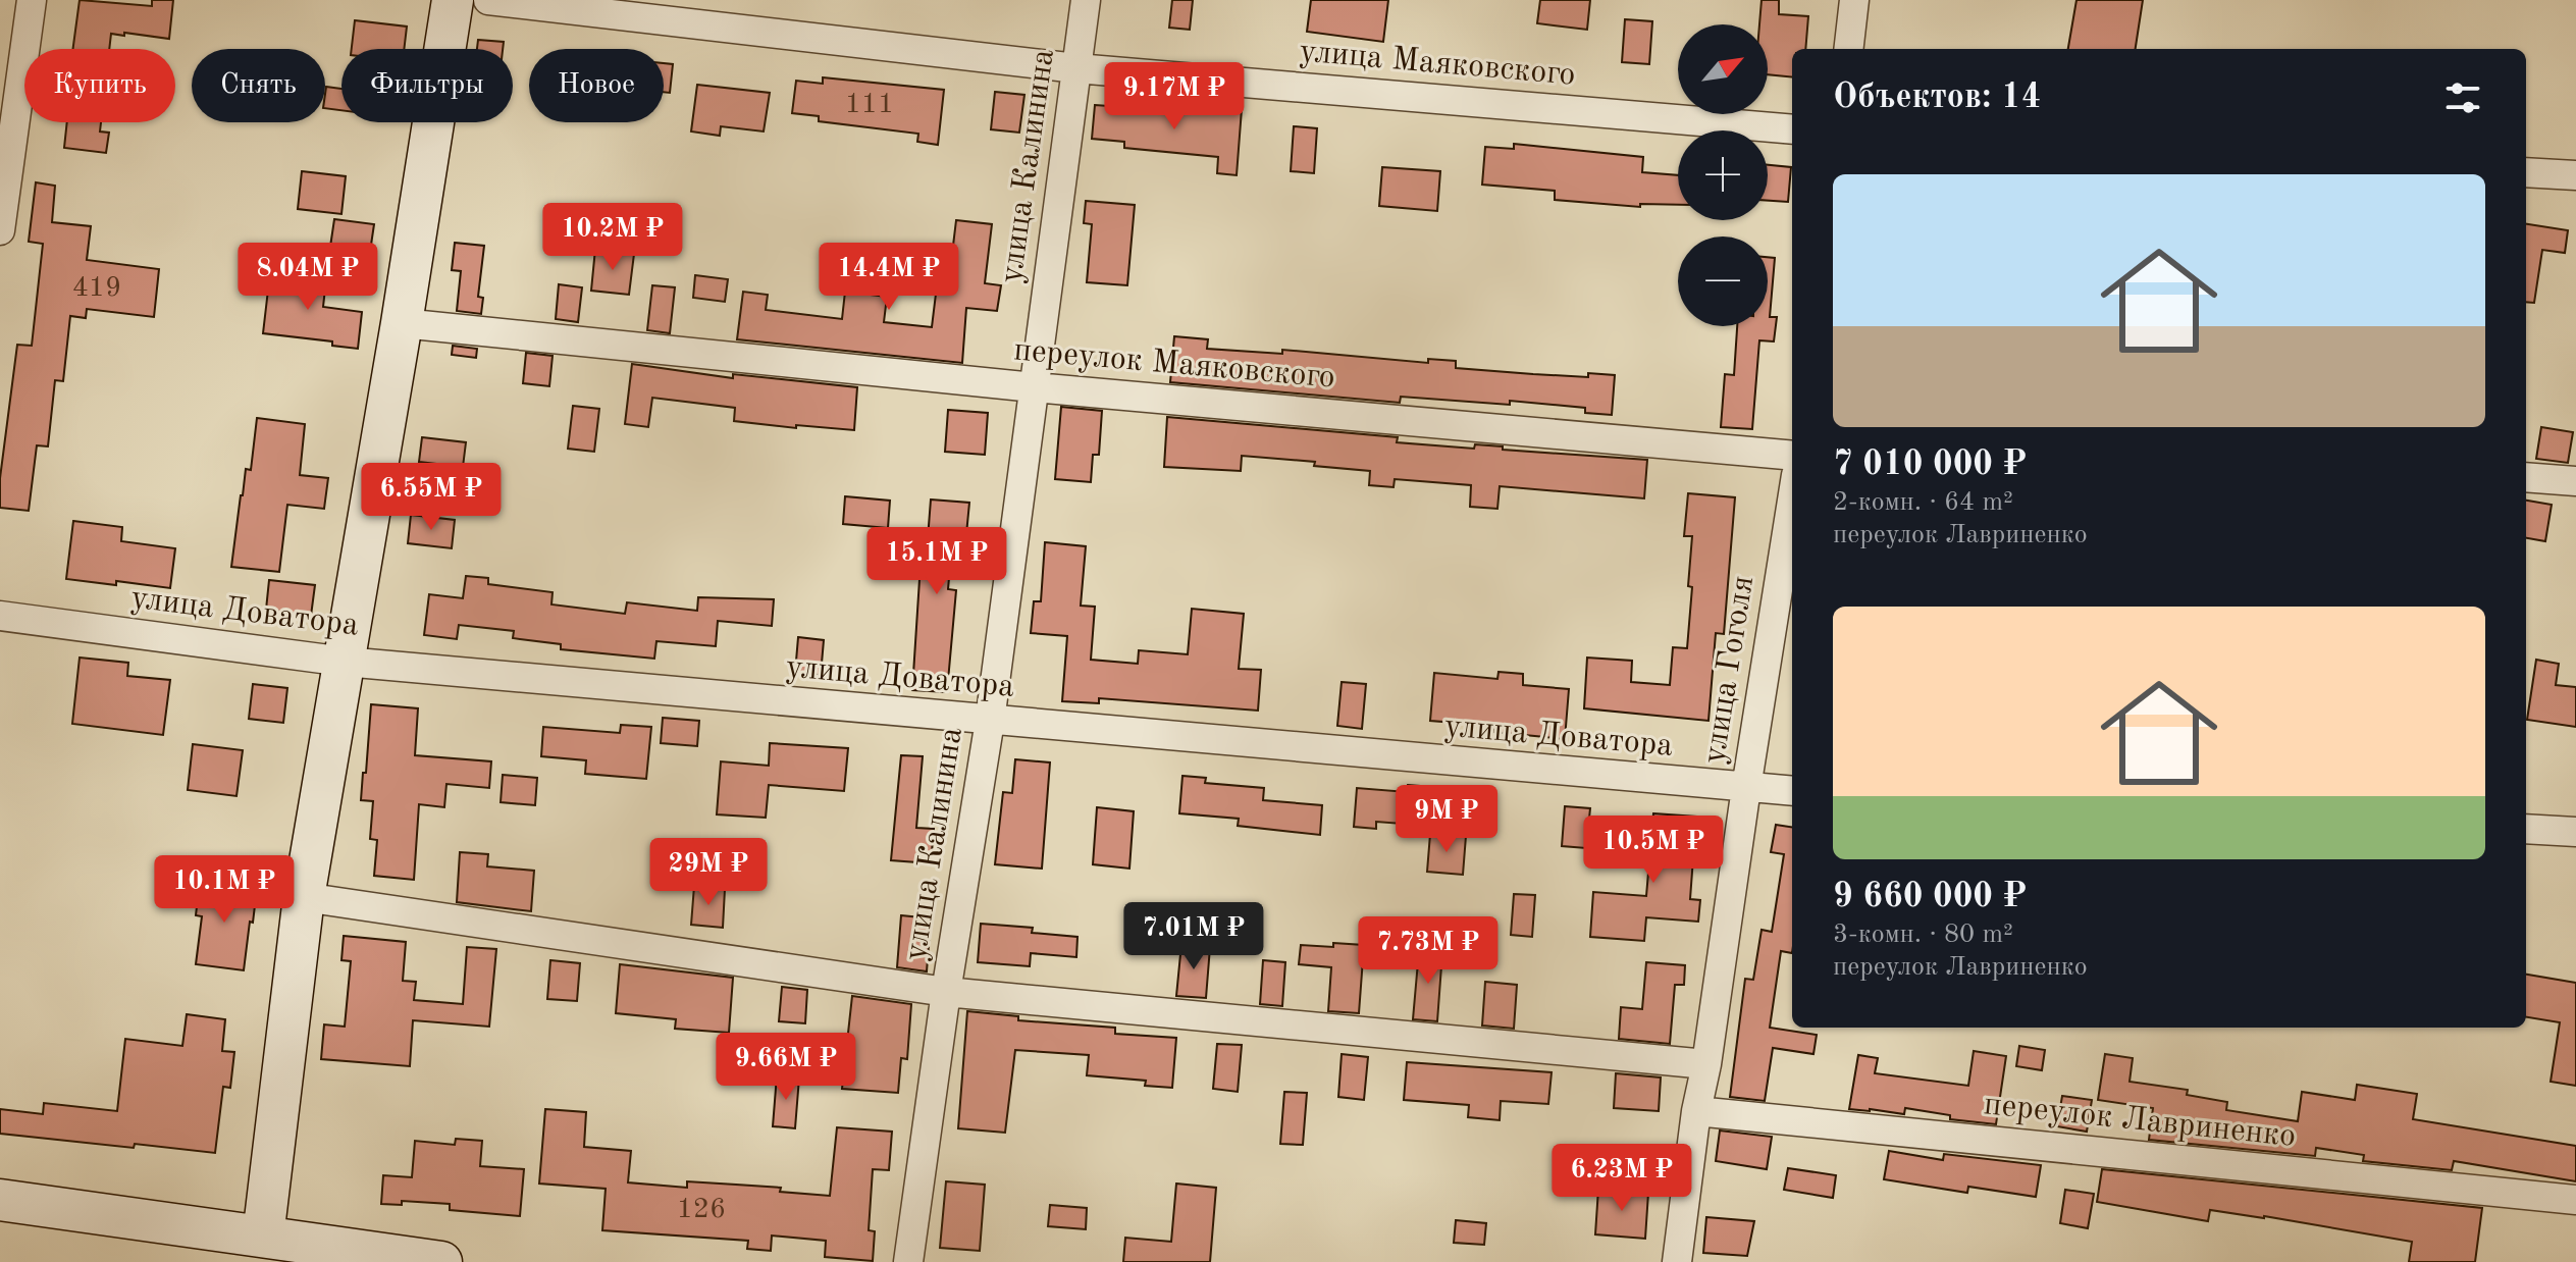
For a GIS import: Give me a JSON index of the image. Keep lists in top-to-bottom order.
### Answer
{
  "streets": {
    "street": [
      "улица Маяковского",
      "улица Калинина",
      "переулок Маяковского",
      "улица Доватора",
      "улица Гоголя",
      "переулок Лавриненко"
    ]
  },
  "crossings": [
    ["улица Маяковского", "улица Калинина"],
    ["улица Калинина", "переулок Маяковского"],
    ["улица Калинина", "улица Доватора"],
    ["улица Доватора", "улица Гоголя"],
    ["улица Гоголя", "переулок Лавриненко"]
  ],
  "house_numbers": ["111", "419", "126"],
  "north": "top right",
  "page": {
    "map_buttons": ["+", "−"],
    "chip": [
      "Купить",
      "Снять",
      "Фильтры",
      "Новое"
    ],
    "heading": "Объектов: 14",
    "price": [
      "9.17M ₽",
      "10.2M ₽",
      "8.04M ₽",
      "14.4M ₽",
      "6.55M ₽",
      "15.1M ₽",
      "9M ₽",
      "10.5M ₽",
      "29M ₽",
      "10.1M ₽",
      "7.01M ₽",
      "7.73M ₽",
      "9.66M ₽",
      "6.23M ₽"
    ],
    "list": [
      {
        "name": "7 010 000 ₽",
        "note": "2-комн. · 64 m² · переулок Лавриненко"
      },
      {
        "name": "9 660 000 ₽",
        "note": "3-комн. · 80 m² · переулок Лавриненко"
      }
    ]
  }
}
